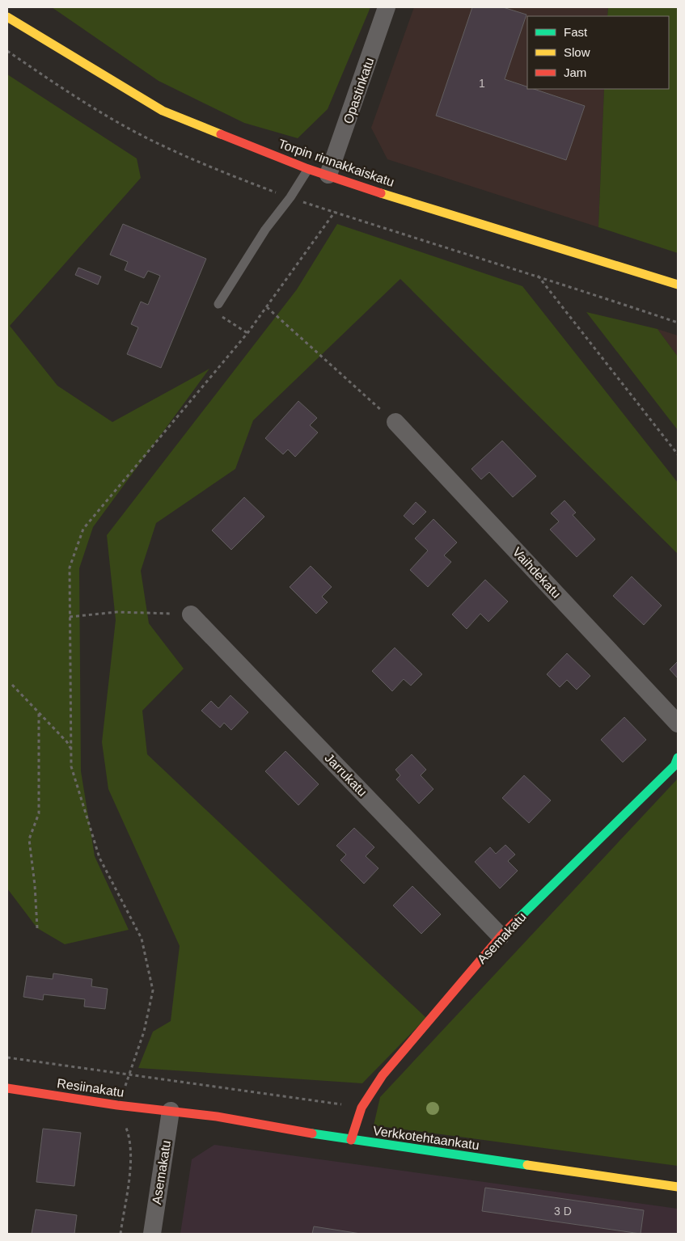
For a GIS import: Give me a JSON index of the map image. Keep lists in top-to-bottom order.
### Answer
{
  "streets": {
    "street": [
      "Opastinkatu",
      "Torpin rinnakkaiskatu",
      "Vaihdekatu",
      "Jarrukatu",
      "Asemakatu",
      "Resiinakatu",
      "Verkkotehtaankatu"
    ]
  },
  "crossings": [
    ["Opastinkatu", "Torpin rinnakkaiskatu"],
    ["Jarrukatu", "Asemakatu"],
    ["Asemakatu", "Resiinakatu"],
    ["Asemakatu", "Verkkotehtaankatu"],
    ["Resiinakatu", "Verkkotehtaankatu"]
  ],
  "house_numbers": ["1", "3 D"],
  "legend": ["Fast", "Slow", "Jam"]
}
